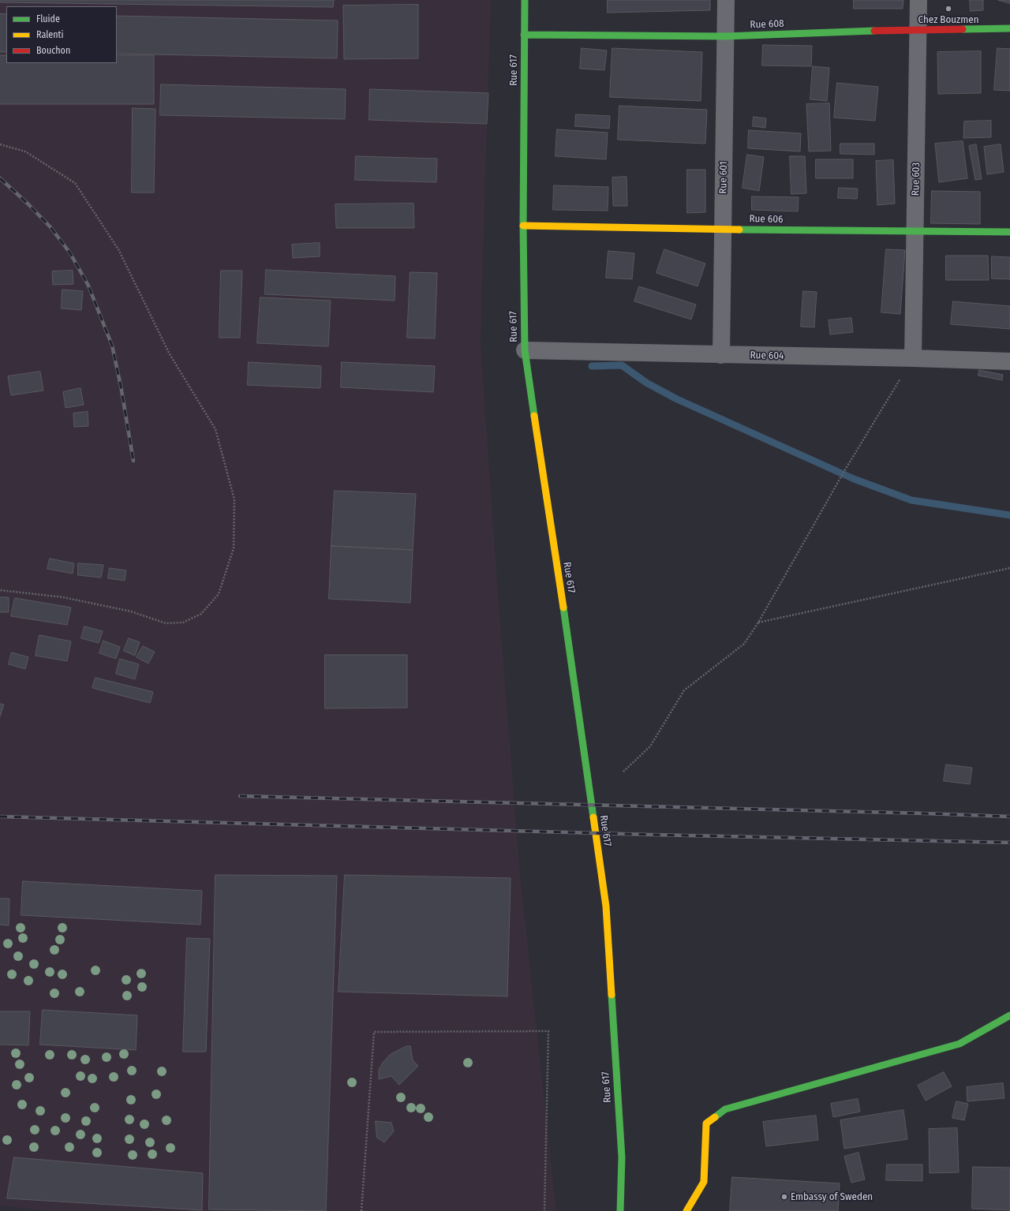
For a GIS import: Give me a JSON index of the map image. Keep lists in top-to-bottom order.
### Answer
{
  "streets": {
    "main road": ["Rue 608", "Rue 617", "Rue 606"],
    "street": ["Rue 601", "Rue 603", "Rue 604"]
  },
  "crossings": [
    ["Rue 608", "Rue 617"],
    ["Rue 608", "Rue 601"],
    ["Rue 608", "Rue 603"],
    ["Rue 617", "Rue 606"],
    ["Rue 617", "Rue 604"],
    ["Rue 601", "Rue 606"],
    ["Rue 601", "Rue 604"],
    ["Rue 603", "Rue 606"],
    ["Rue 603", "Rue 604"]
  ],
  "places": ["Chez Bouzmen", "Embassy of Sweden"],
  "legend": ["Fluide", "Ralenti", "Bouchon"]
}
